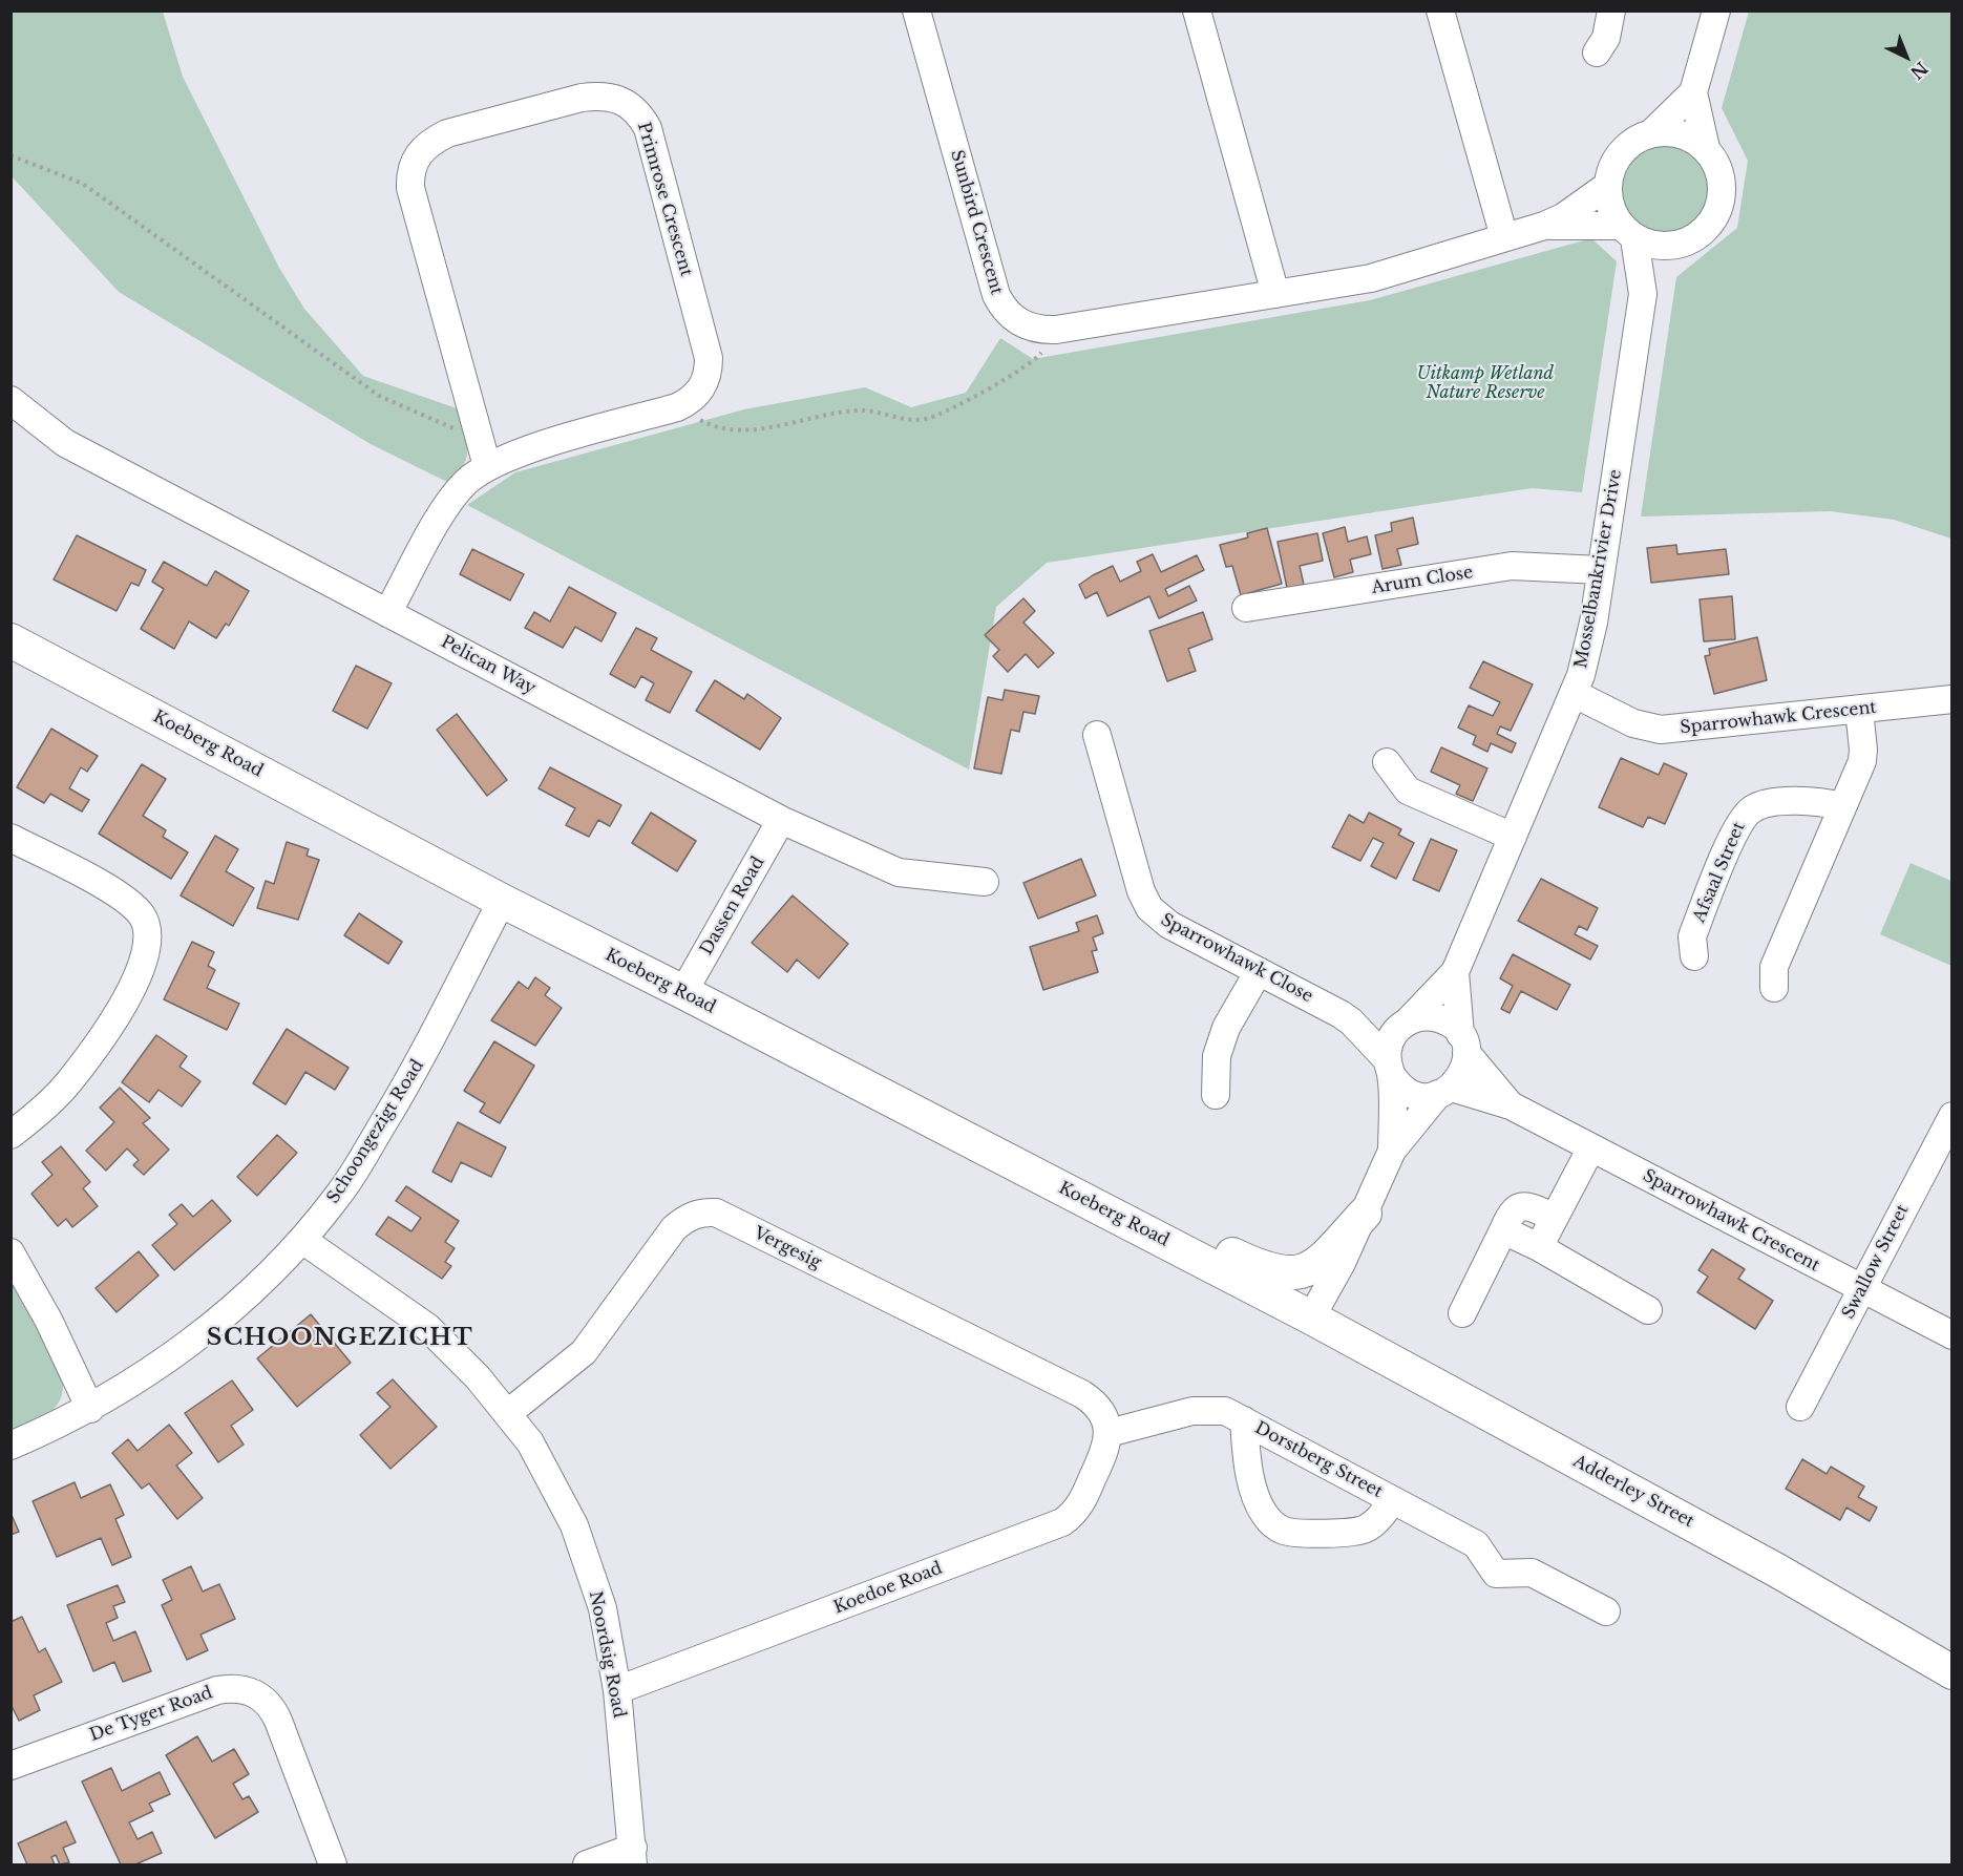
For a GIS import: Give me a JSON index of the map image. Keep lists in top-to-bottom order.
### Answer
{
  "streets": {
    "main road": ["Koeberg Road", "Adderley Street"],
    "street": [
      "Primrose Crescent",
      "Sunbird Crescent",
      "Mosselbankrivier Drive",
      "Arum Close",
      "Pelican Way",
      "Sparrowhawk Crescent",
      "Afsaal Street",
      "Dassen Road",
      "Sparrowhawk Close",
      "Schoongezigt Road",
      "Vergesig",
      "Swallow Street",
      "Dorstberg Street",
      "Koedoe Road",
      "Noordsig Road",
      "De Tyger Road"
    ]
  },
  "crossings": [
    ["Primrose Crescent", "Pelican Way"],
    ["Sunbird Crescent", "Mosselbankrivier Drive"],
    ["Mosselbankrivier Drive", "Arum Close"],
    ["Mosselbankrivier Drive", "Sparrowhawk Crescent"],
    ["Mosselbankrivier Drive", "Koeberg Road"],
    ["Mosselbankrivier Drive", "Sparrowhawk Close"],
    ["Mosselbankrivier Drive", "Adderley Street"],
    ["Pelican Way", "Dassen Road"],
    ["Sparrowhawk Crescent", "Sparrowhawk Close"],
    ["Sparrowhawk Crescent", "Swallow Street"],
    ["Koeberg Road", "Dassen Road"],
    ["Koeberg Road", "Schoongezigt Road"],
    ["Koeberg Road", "Adderley Street"],
    ["Schoongezigt Road", "Noordsig Road"],
    ["Vergesig", "Dorstberg Street"],
    ["Vergesig", "Koedoe Road"],
    ["Vergesig", "Noordsig Road"],
    ["Dorstberg Street", "Koedoe Road"],
    ["Koedoe Road", "Noordsig Road"]
  ],
  "districts": ["SCHOONGEZICHT"],
  "parks": ["Uitkamp Wetland Nature Reserve"],
  "north": "bottom right"
}
